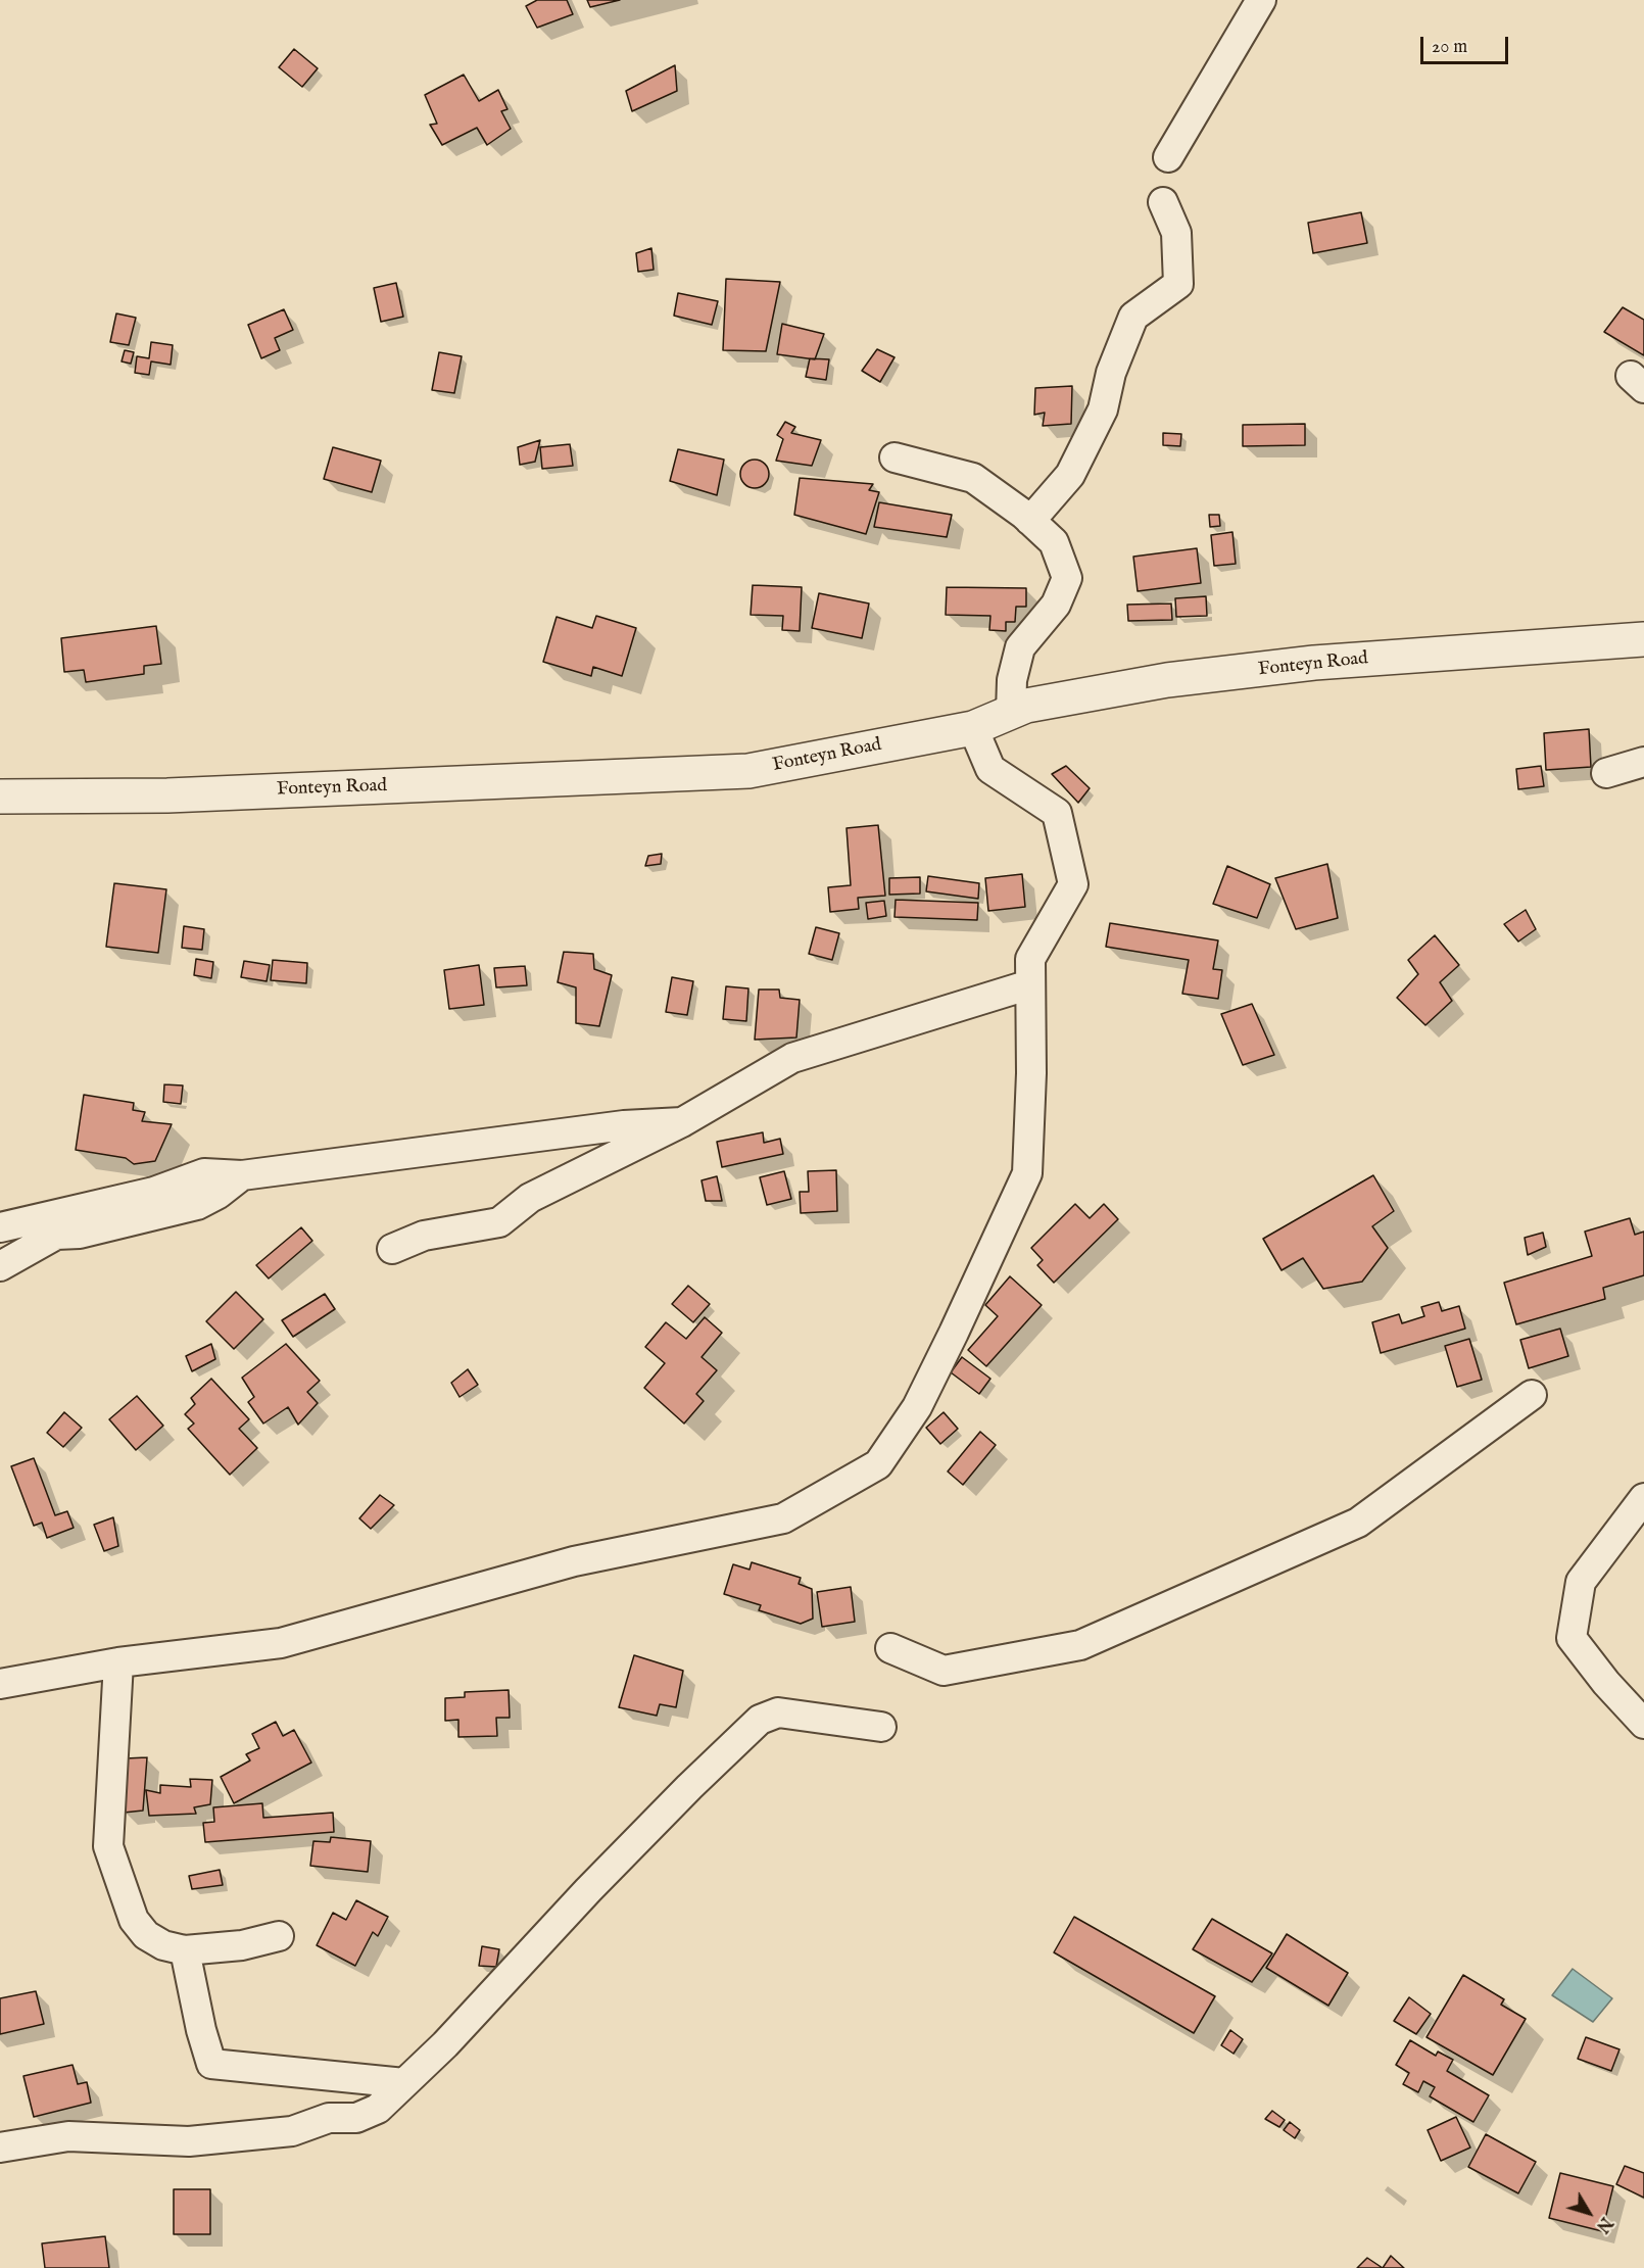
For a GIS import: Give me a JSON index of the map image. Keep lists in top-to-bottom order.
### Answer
{
  "streets": {
    "street": ["Fonteyn Road"]
  },
  "scale_bar": "20 m",
  "north": "bottom right"
}
